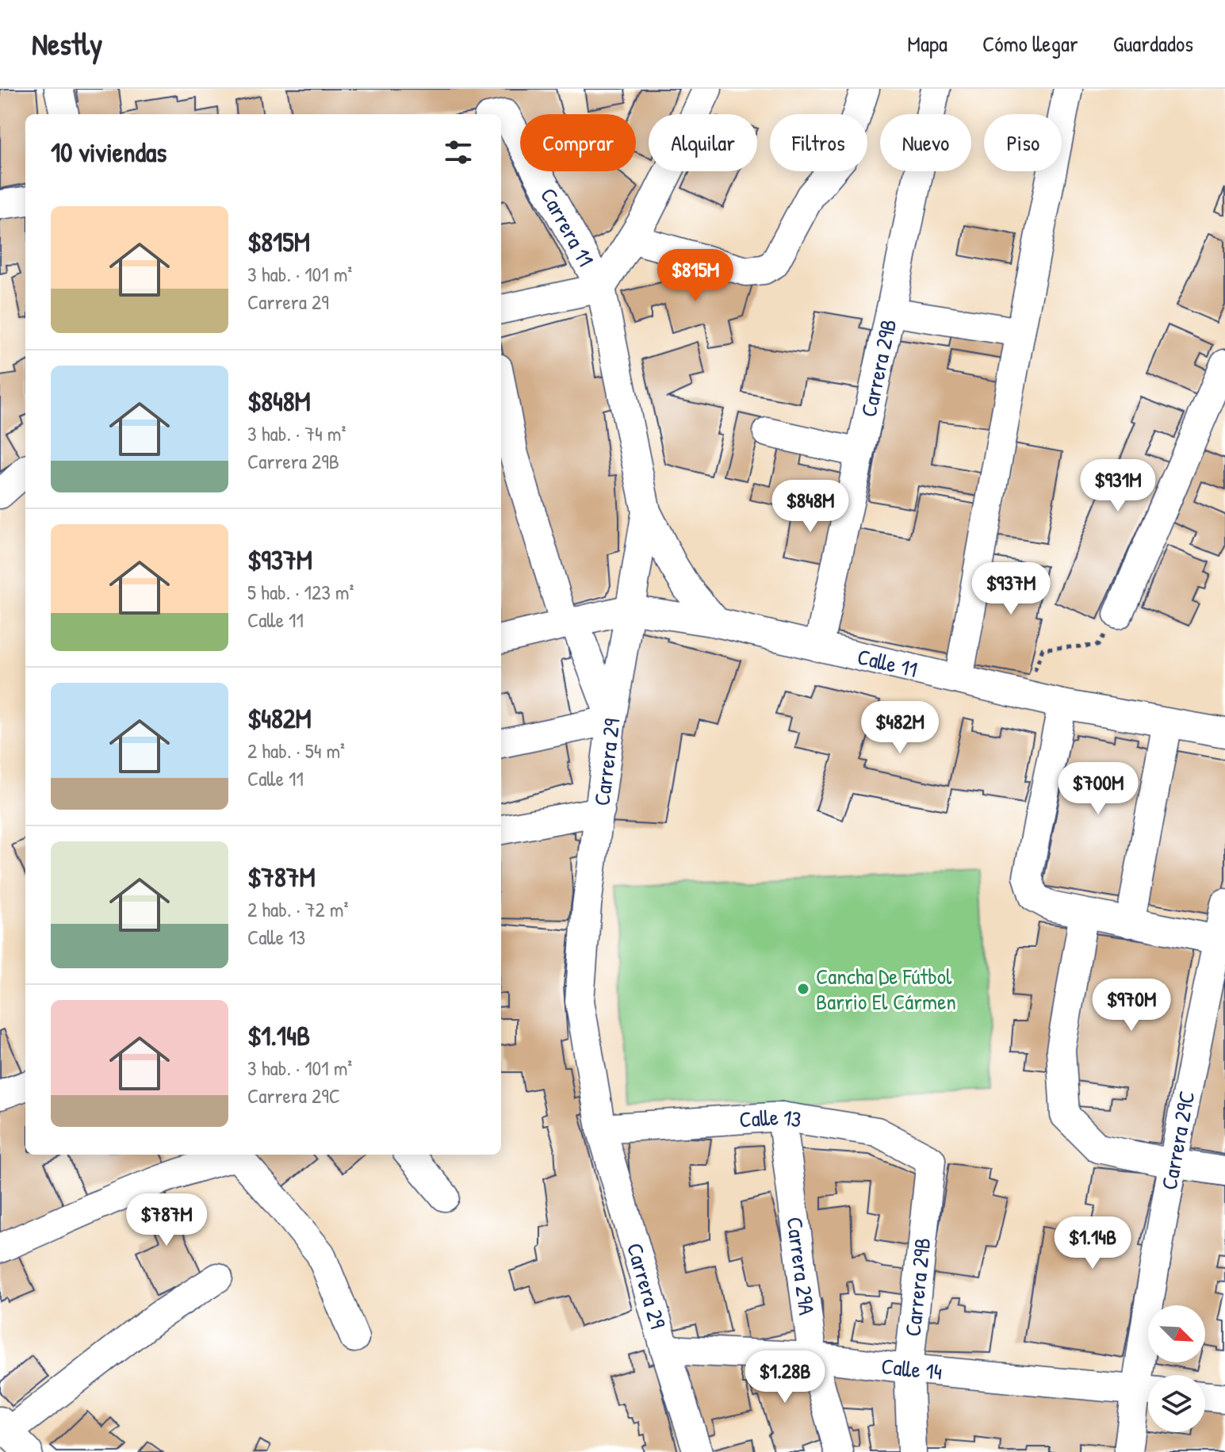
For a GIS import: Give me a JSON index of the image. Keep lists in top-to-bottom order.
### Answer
{
  "streets": {
    "street": [
      "Carrera 11",
      "Carrera 29B",
      "Calle 11",
      "Carrera 29",
      "Calle 13",
      "Carrera 29C",
      "Carrera 29A",
      "Calle 14"
    ]
  },
  "crossings": [
    ["Carrera 11", "Carrera 29"],
    ["Carrera 29B", "Calle 11"],
    ["Carrera 29B", "Calle 13"],
    ["Carrera 29B", "Calle 14"],
    ["Calle 11", "Carrera 29"],
    ["Carrera 29", "Calle 13"],
    ["Carrera 29", "Calle 14"],
    ["Calle 13", "Carrera 29A"],
    ["Carrera 29C", "Calle 14"],
    ["Carrera 29A", "Calle 14"]
  ],
  "places": ["Cancha De Fútbol Barrio El Cármen"],
  "north": "bottom right",
  "page": {
    "header": "Nestly",
    "nav": ["Mapa", "Cómo llegar", "Guardados"],
    "chip": [
      "Comprar",
      "Alquilar",
      "Filtros",
      "Nuevo",
      "Piso"
    ],
    "heading": "10 viviendas",
    "list": [
      {
        "name": "$815M",
        "note": "3 hab. · 101 m² · Carrera 29"
      },
      {
        "name": "$848M",
        "note": "3 hab. · 74 m² · Carrera 29B"
      },
      {
        "name": "$937M",
        "note": "5 hab. · 123 m² · Calle 11"
      },
      {
        "name": "$482M",
        "note": "2 hab. · 54 m² · Calle 11"
      },
      {
        "name": "$787M",
        "note": "2 hab. · 72 m² · Calle 13"
      },
      {
        "name": "$1.14B",
        "note": "3 hab. · 101 m² · Carrera 29C"
      }
    ],
    "price": [
      "$815M",
      "$931M",
      "$848M",
      "$937M",
      "$482M",
      "$700M",
      "$970M",
      "$787M",
      "$1.14B",
      "$1.28B"
    ]
  }
}
